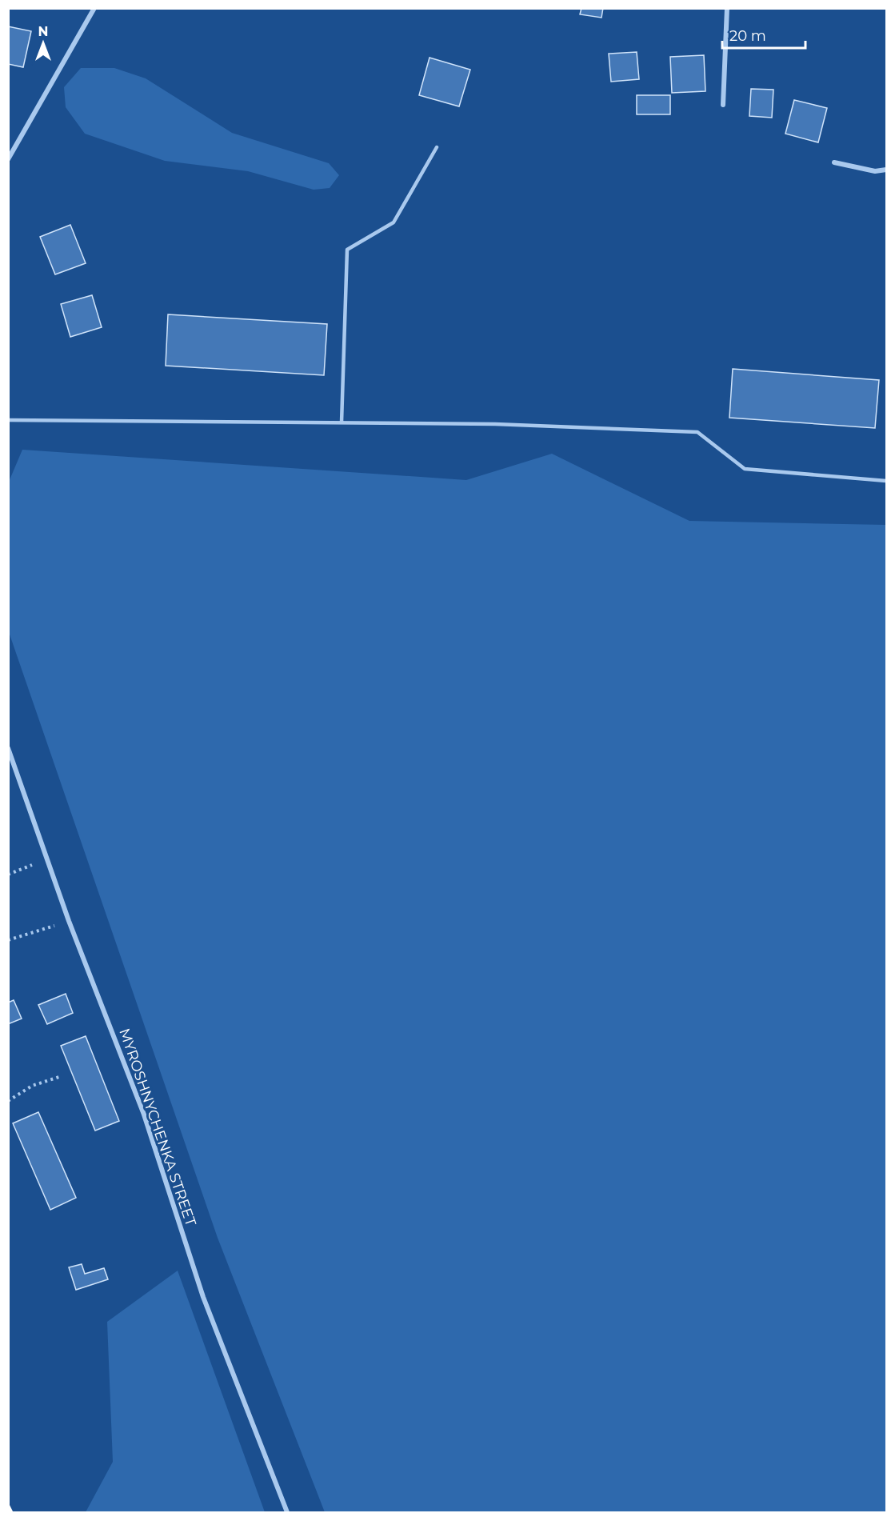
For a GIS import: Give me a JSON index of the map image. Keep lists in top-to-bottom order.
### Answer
{
  "streets": {
    "street": ["MYROSHNYCHENKA STREET"]
  },
  "scale_bar": "20 m",
  "north": "top"
}
